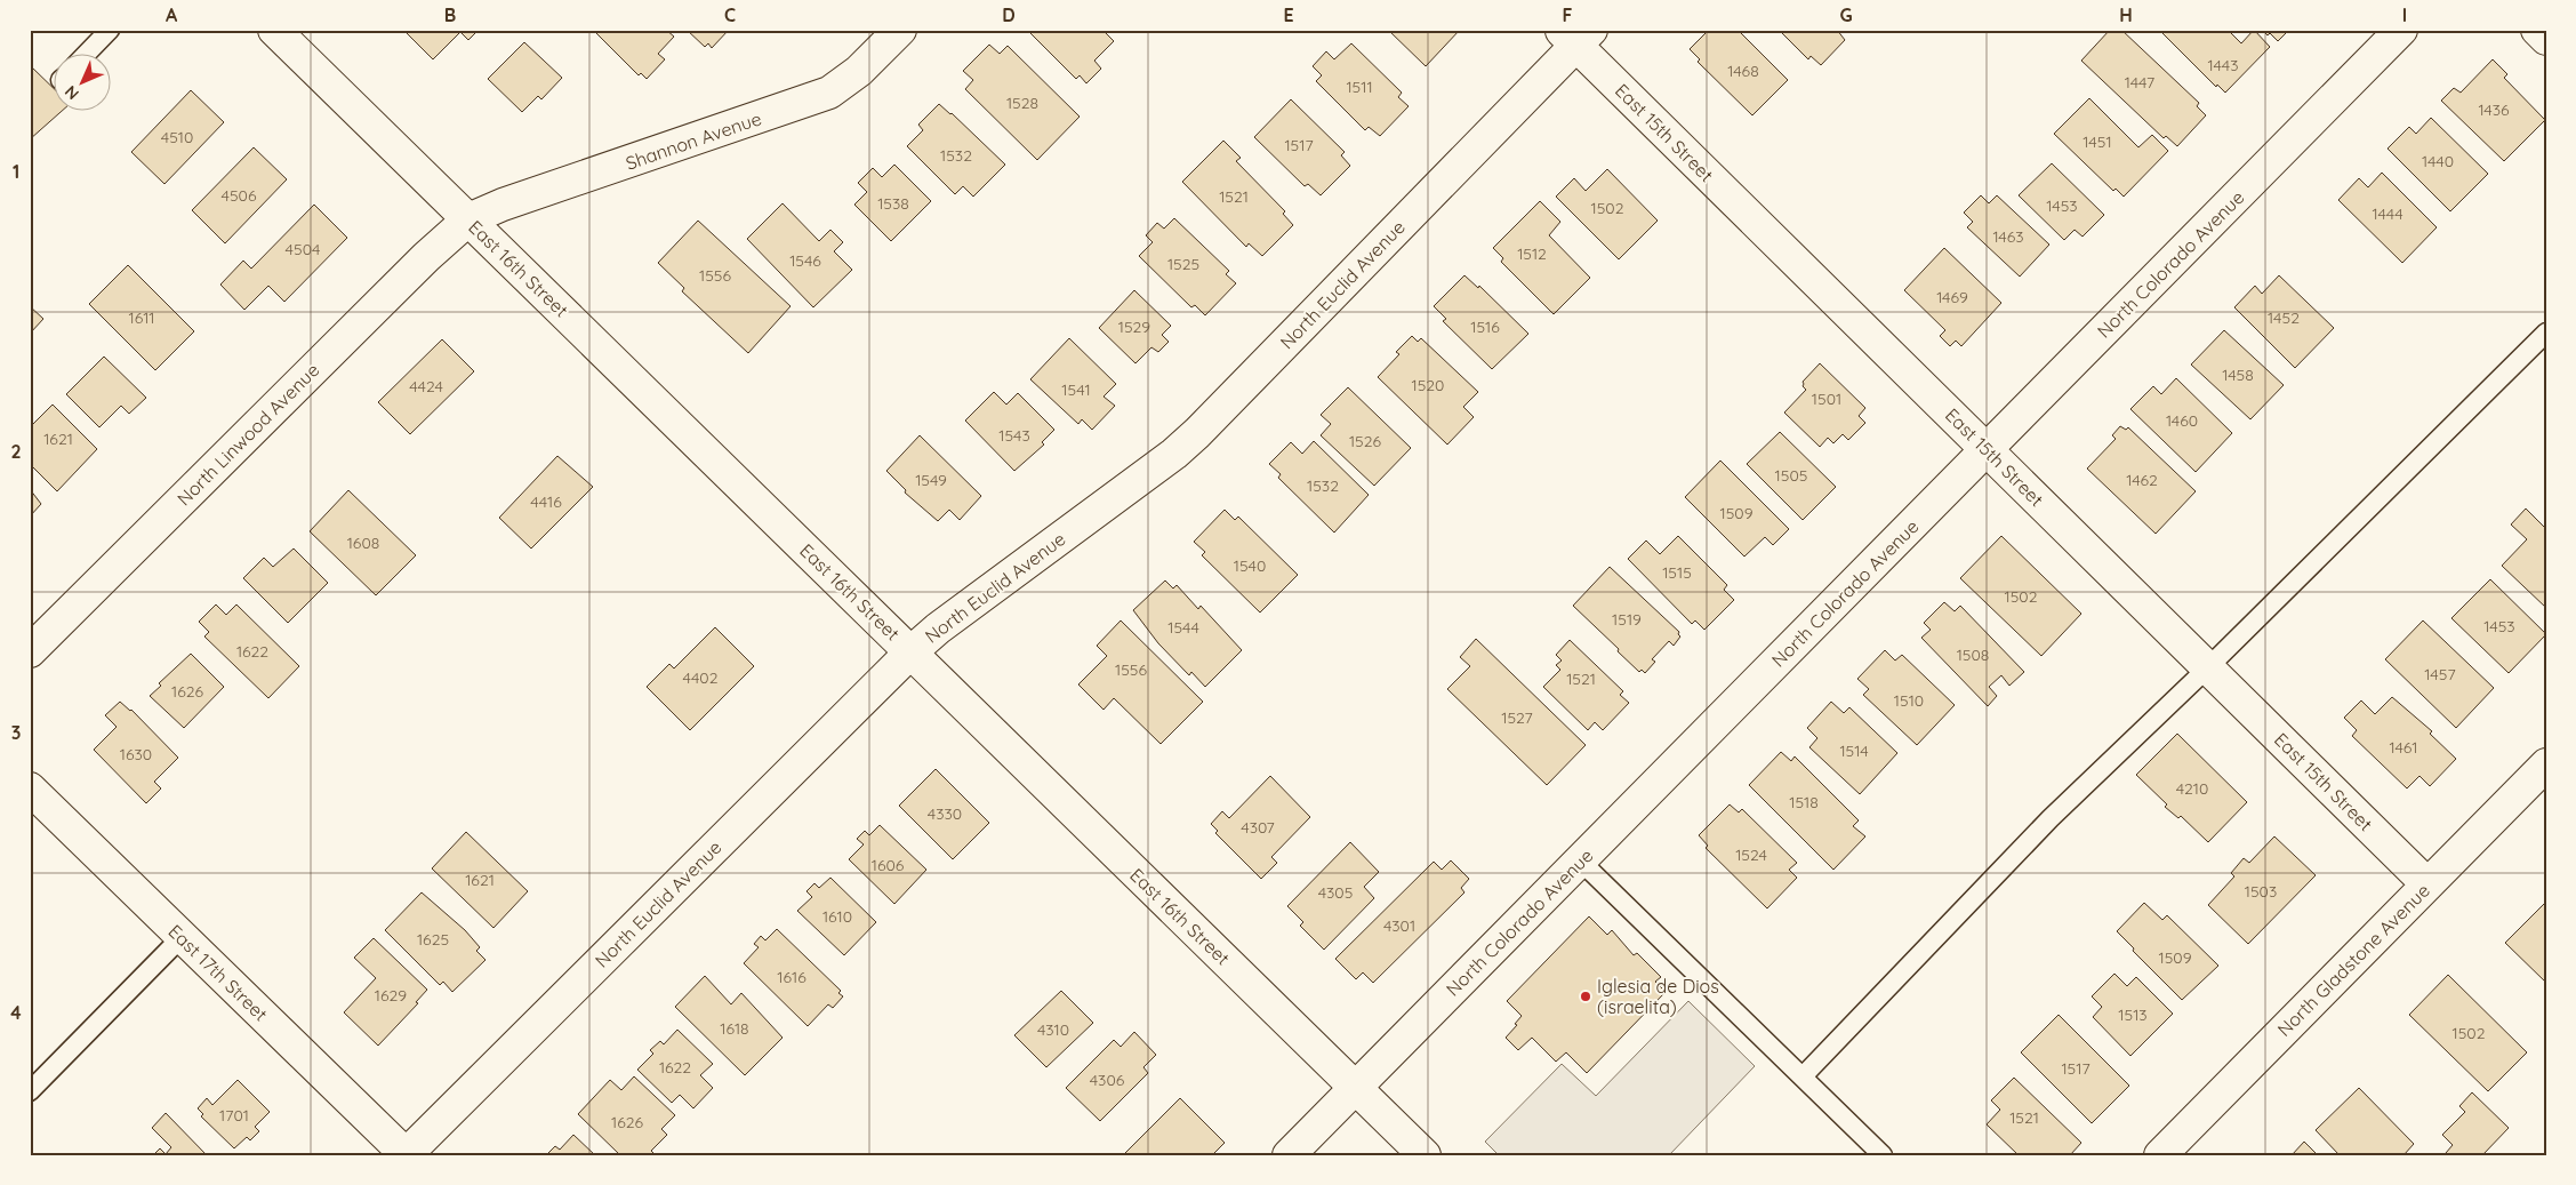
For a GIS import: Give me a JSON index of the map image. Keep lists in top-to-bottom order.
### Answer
{
  "streets": {
    "street": [
      "East 15th Street",
      "Shannon Avenue",
      "North Colorado Avenue",
      "East 16th Street",
      "North Euclid Avenue",
      "North Linwood Avenue",
      "North Gladstone Avenue",
      "East 17th Street"
    ]
  },
  "crossings": [
    ["East 15th Street", "North Colorado Avenue"],
    ["East 15th Street", "North Euclid Avenue"],
    ["East 15th Street", "North Gladstone Avenue"],
    ["Shannon Avenue", "East 16th Street"],
    ["Shannon Avenue", "North Linwood Avenue"],
    ["North Colorado Avenue", "East 16th Street"],
    ["East 16th Street", "North Euclid Avenue"],
    ["East 16th Street", "North Linwood Avenue"],
    ["North Euclid Avenue", "East 17th Street"]
  ],
  "places": ["Iglesia de Dios (israelita)"],
  "house_numbers": [
    "1443",
    "1468",
    "1447",
    "1511",
    "1528",
    "1436",
    "4510",
    "1451",
    "1517",
    "1532",
    "1440",
    "4506",
    "1521",
    "1538",
    "1453",
    "1502",
    "1444",
    "1463",
    "4504",
    "1512",
    "1546",
    "1525",
    "1556",
    "1469",
    "1611",
    "1452",
    "1529",
    "1516",
    "1458",
    "1520",
    "4424",
    "1541",
    "1501",
    "1460",
    "1543",
    "1621",
    "1526",
    "1505",
    "1549",
    "1462",
    "1532",
    "4416",
    "1509",
    "1608",
    "1540",
    "1515",
    "1502",
    "1519",
    "1453",
    "1544",
    "1622",
    "1508",
    "1556",
    "1457",
    "4402",
    "1521",
    "1626",
    "1510",
    "1527",
    "1461",
    "1514",
    "1630",
    "4210",
    "1518",
    "4330",
    "4307",
    "1524",
    "1606",
    "1621",
    "1503",
    "4305",
    "1610",
    "4301",
    "1625",
    "1509",
    "1616",
    "1629",
    "1513",
    "1618",
    "4310",
    "1502",
    "1622",
    "1517",
    "4306",
    "1701",
    "1521",
    "1626"
  ],
  "north": "bottom left",
  "grid": {
    "columns": [
      "A",
      "B",
      "C",
      "D",
      "E",
      "F",
      "G",
      "H",
      "I"
    ],
    "rows": [
      "1",
      "2",
      "3",
      "4"
    ]
  }
}
